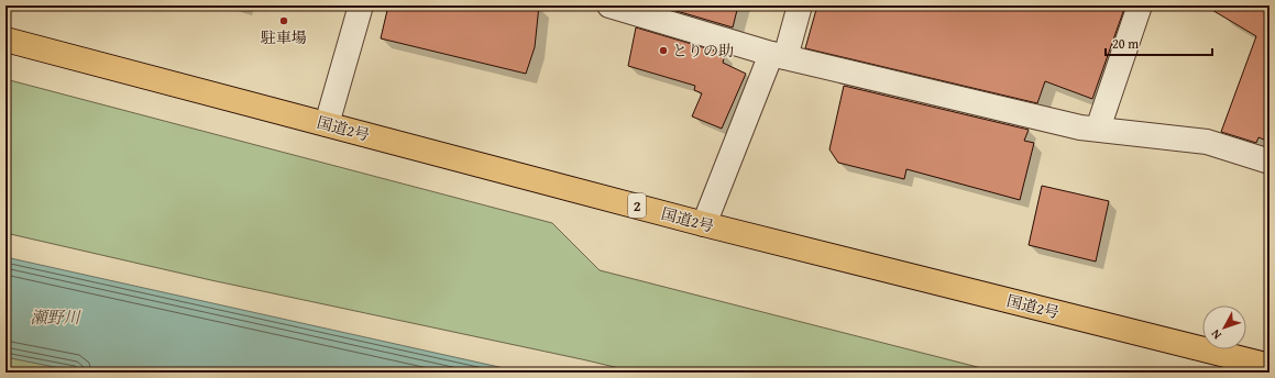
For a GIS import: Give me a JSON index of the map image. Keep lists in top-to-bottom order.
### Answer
{
  "streets": {
    "highway": ["国道2号", "2"]
  },
  "water": ["瀬野川"],
  "places": ["駐車場", "とりの助"],
  "scale_bar": "20 m",
  "north": "bottom left"
}
